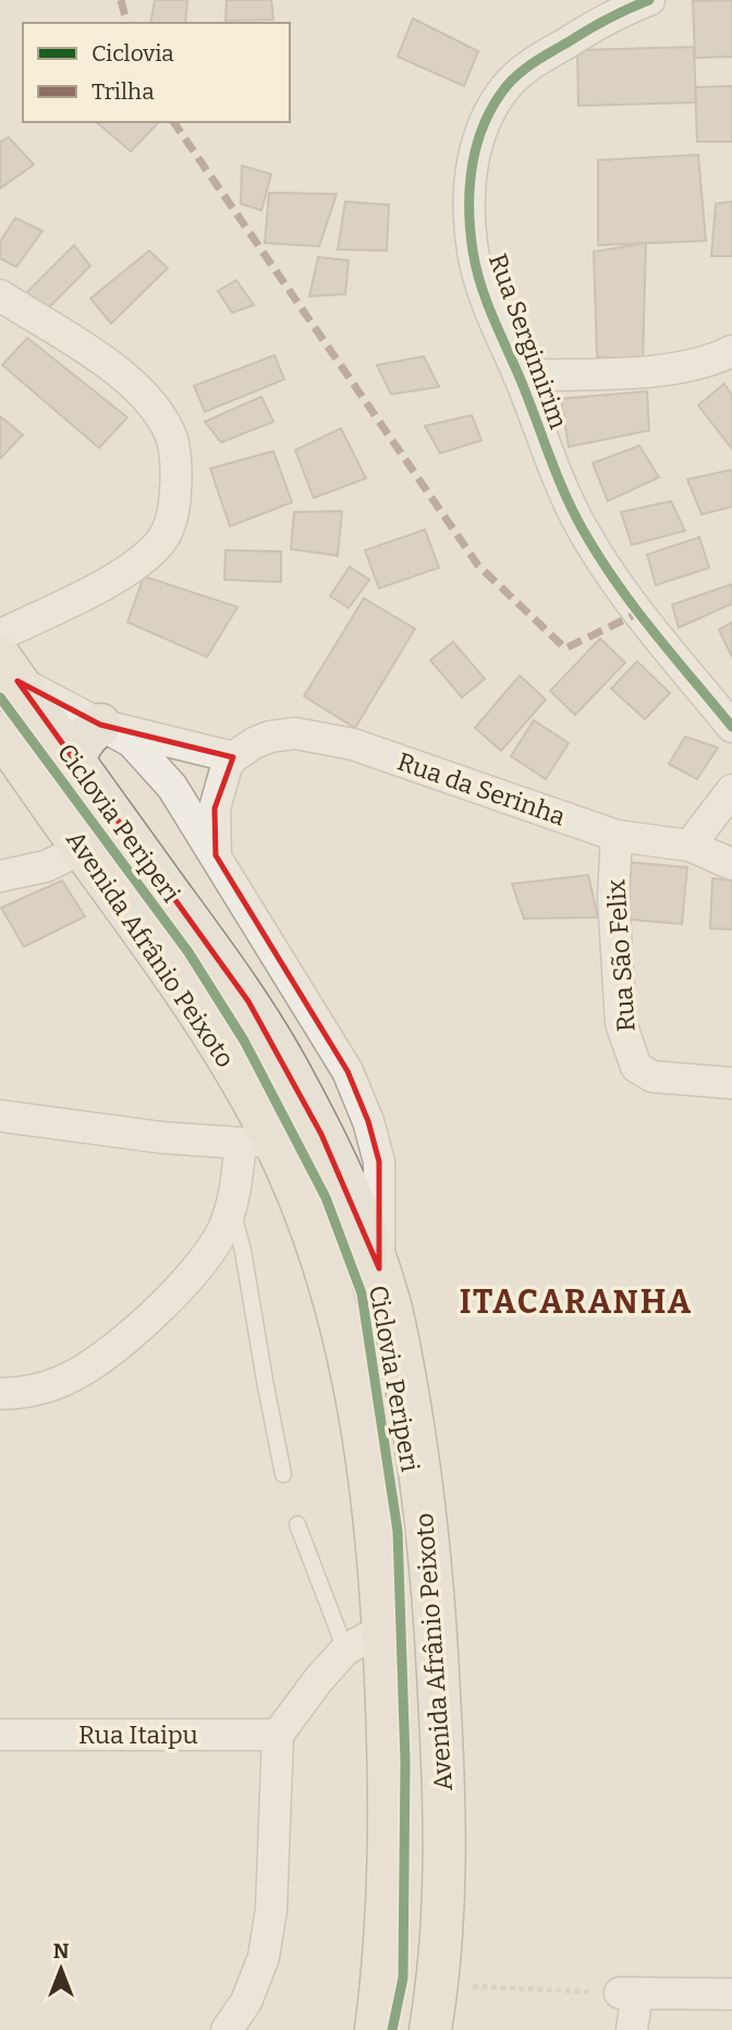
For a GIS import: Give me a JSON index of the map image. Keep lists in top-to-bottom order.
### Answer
{
  "streets": {
    "main road": ["Avenida Afrânio Peixoto"],
    "street": [
      "Rua Sergimirim",
      "Rua da Serinha",
      "Rua São Felix",
      "Rua Itaipu"
    ],
    "cycle path": ["Ciclovia Periperi"]
  },
  "crossings": [
    ["Rua da Serinha", "Rua São Felix"]
  ],
  "districts": ["ITACARANHA"],
  "legend": ["Ciclovia", "Trilha"],
  "north": "top"
}
